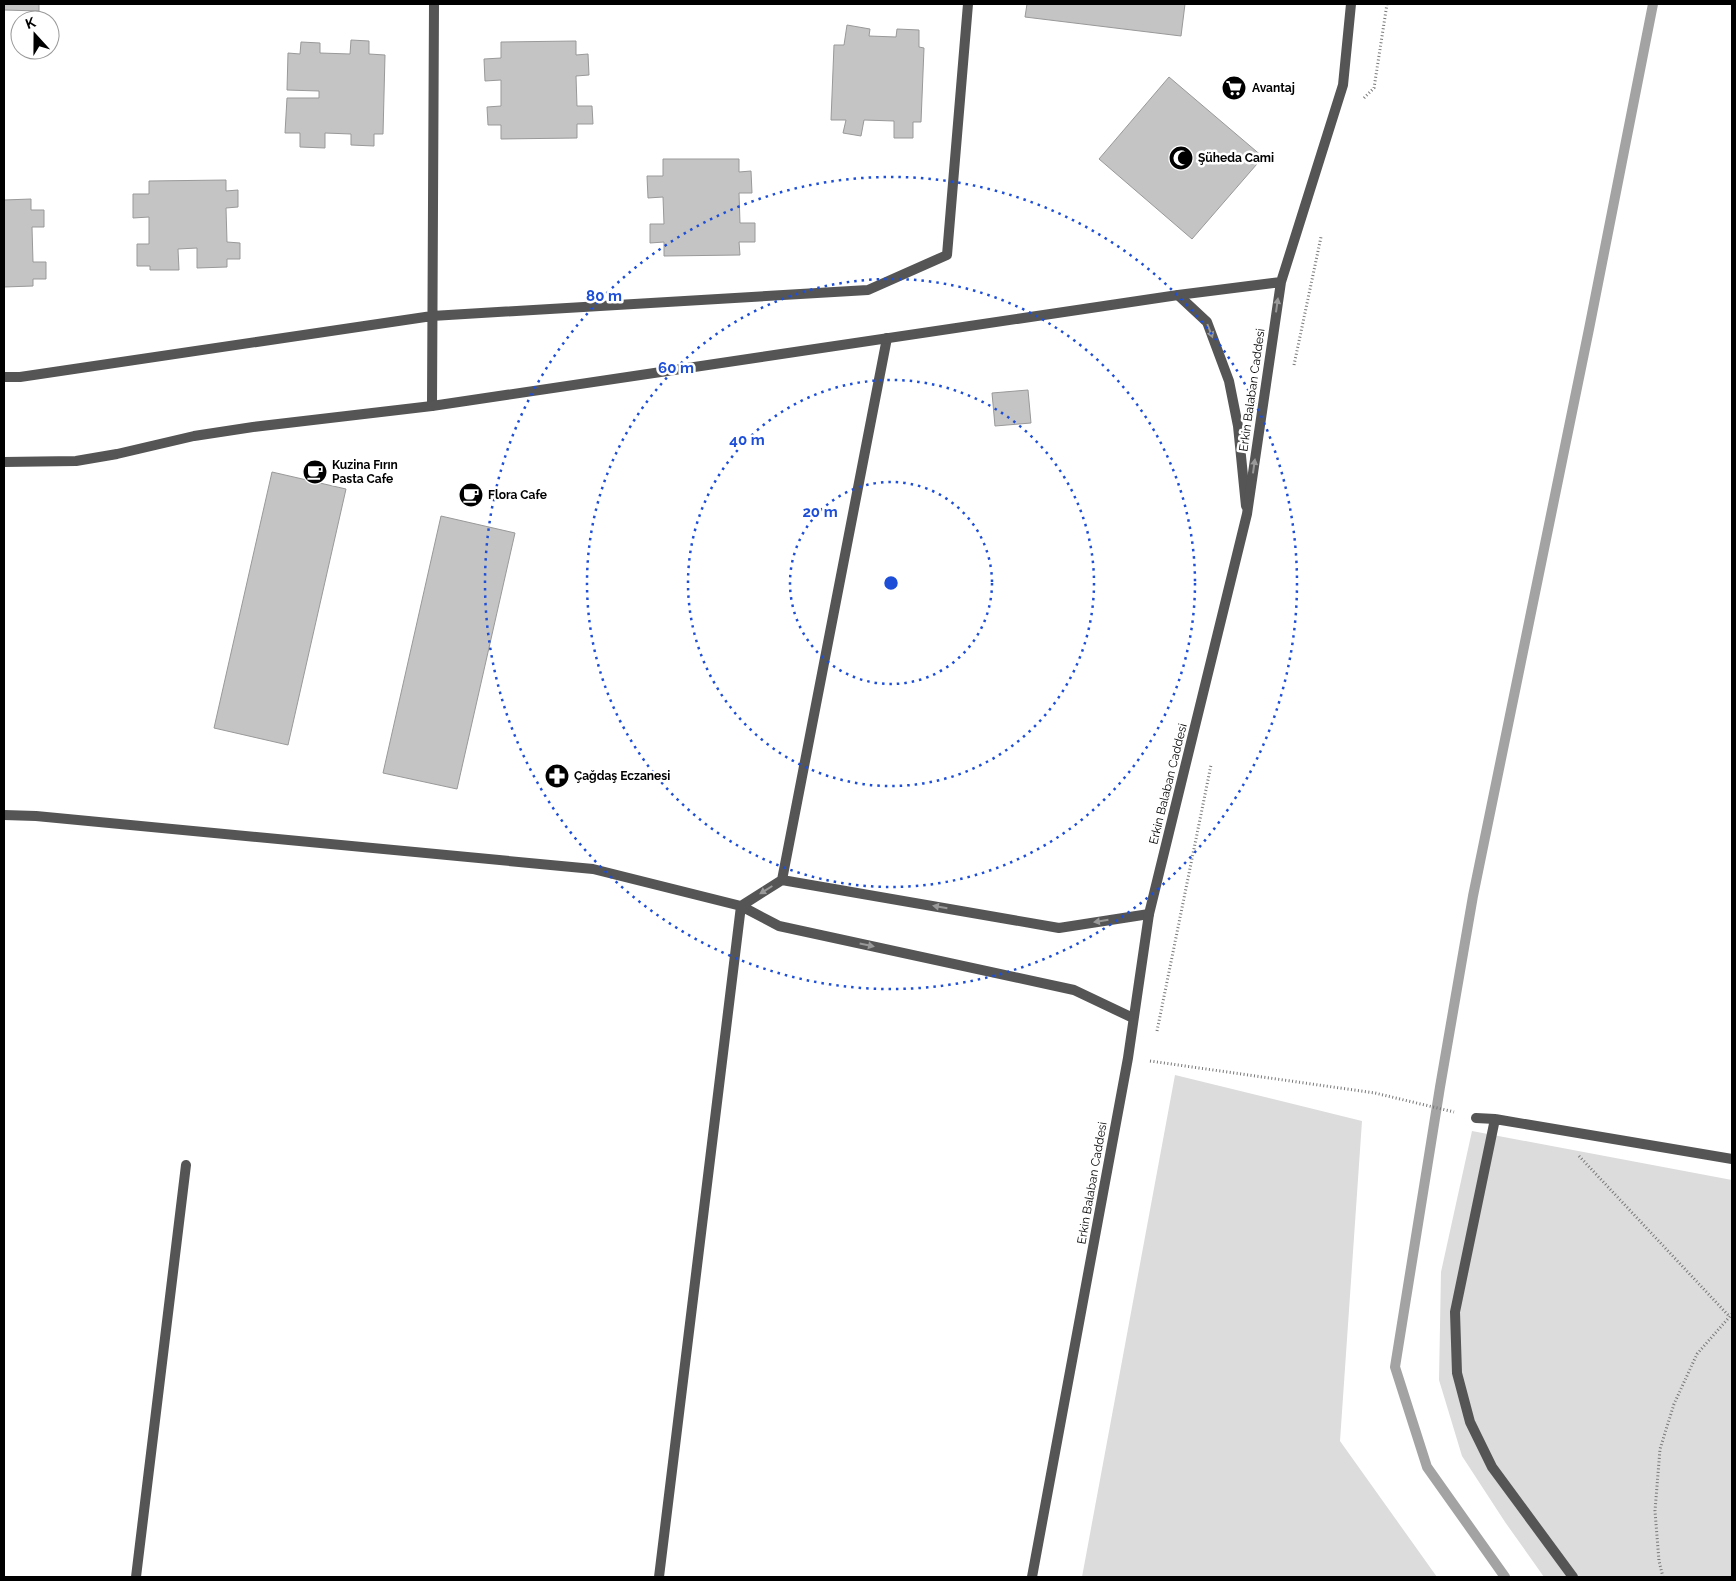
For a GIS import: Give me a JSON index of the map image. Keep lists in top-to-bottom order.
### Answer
{
  "streets": {
    "street": ["Erkin Balaban Caddesi"]
  },
  "places": {
    "supermarket": ["Avantaj"],
    "mosque": ["Şüheda Cami"],
    "cafe": ["Kuzina Fırın Pasta Cafe", "Flora Cafe"],
    "pharmacy": ["Çağdaş Eczanesi"]
  },
  "north": "top",
  "rings": [
    "80 m",
    "60 m",
    "40 m",
    "20 m"
  ]
}
